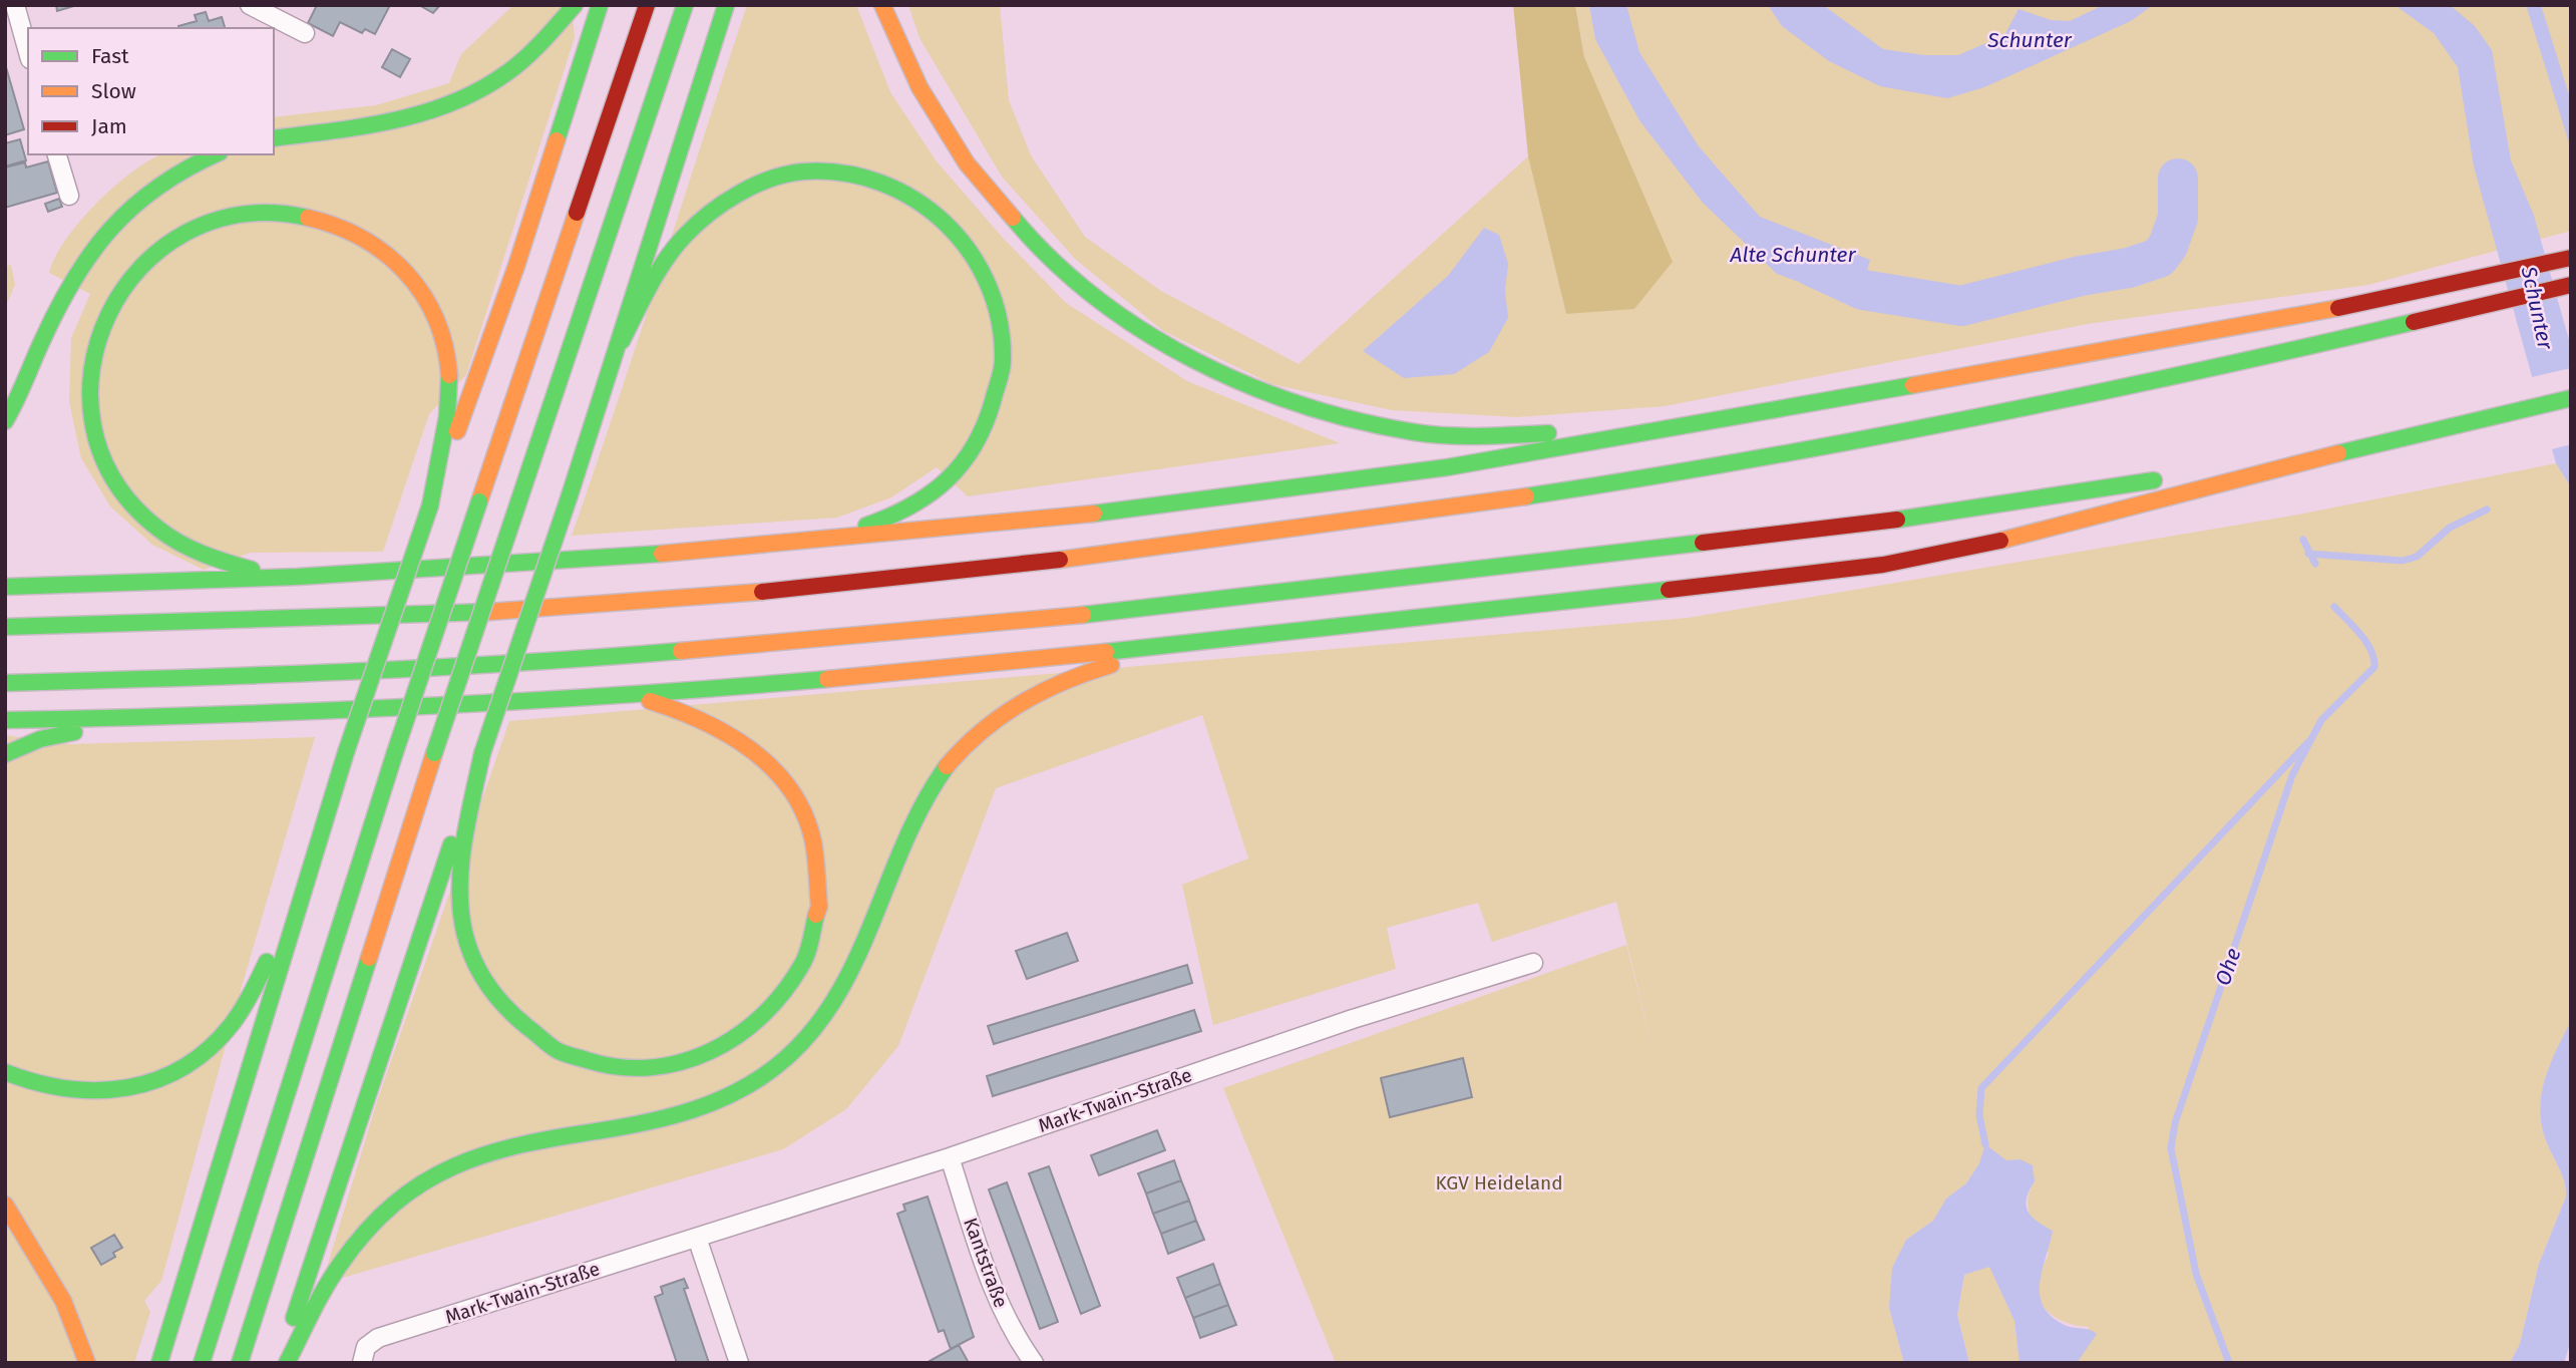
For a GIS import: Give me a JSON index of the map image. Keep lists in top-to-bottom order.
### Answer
{
  "streets": {
    "street": ["Mark-Twain-Straße", "Kantstraße"]
  },
  "crossings": [
    ["Mark-Twain-Straße", "Kantstraße"]
  ],
  "water": ["Schunter", "Alte Schunter", "Ohe"],
  "parks": ["KGV Heideland"],
  "legend": ["Fast", "Slow", "Jam"]
}
